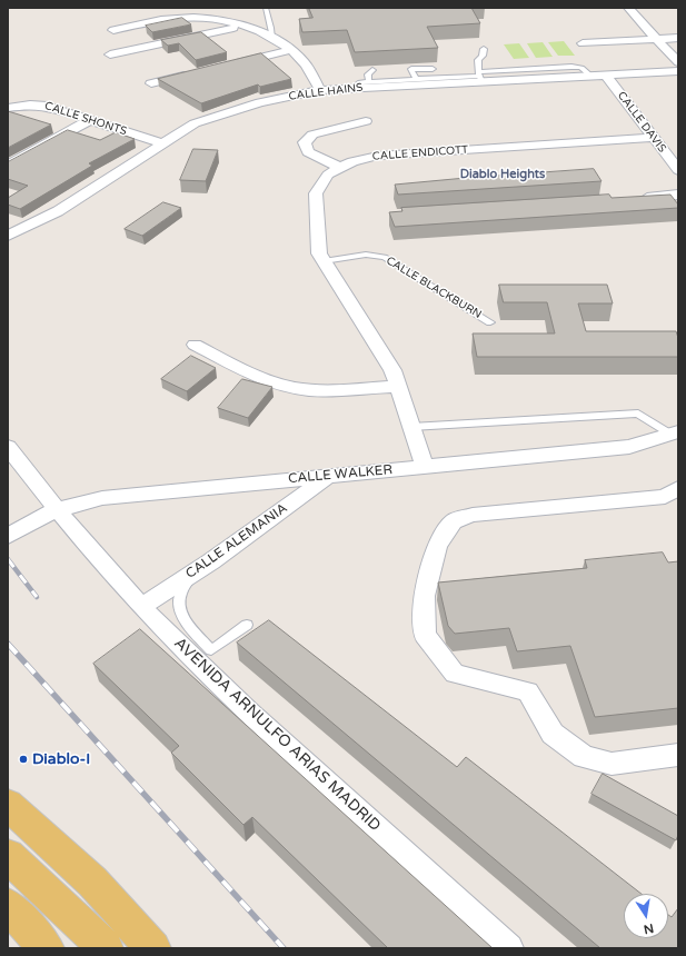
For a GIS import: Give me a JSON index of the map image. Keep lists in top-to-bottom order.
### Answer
{
  "streets": {
    "street": [
      "CALLE HAINS",
      "CALLE SHONTS",
      "CALLE DAVIS",
      "CALLE ENDICOTT",
      "CALLE WALKER",
      "CALLE ALEMANIA",
      "AVENIDA ARNULFO ARIAS MADRID"
    ],
    "lane": ["CALLE BLACKBURN"]
  },
  "crossings": [
    ["CALLE HAINS", "CALLE SHONTS"],
    ["CALLE HAINS", "CALLE DAVIS"],
    ["CALLE DAVIS", "CALLE ENDICOTT"],
    ["CALLE ENDICOTT", "CALLE BLACKBURN"],
    ["CALLE ENDICOTT", "CALLE WALKER"],
    ["CALLE WALKER", "CALLE ALEMANIA"],
    ["CALLE WALKER", "AVENIDA ARNULFO ARIAS MADRID"],
    ["CALLE ALEMANIA", "AVENIDA ARNULFO ARIAS MADRID"]
  ],
  "districts": ["Diablo Heights"],
  "places": ["Diablo-I"],
  "north": "bottom"
}
